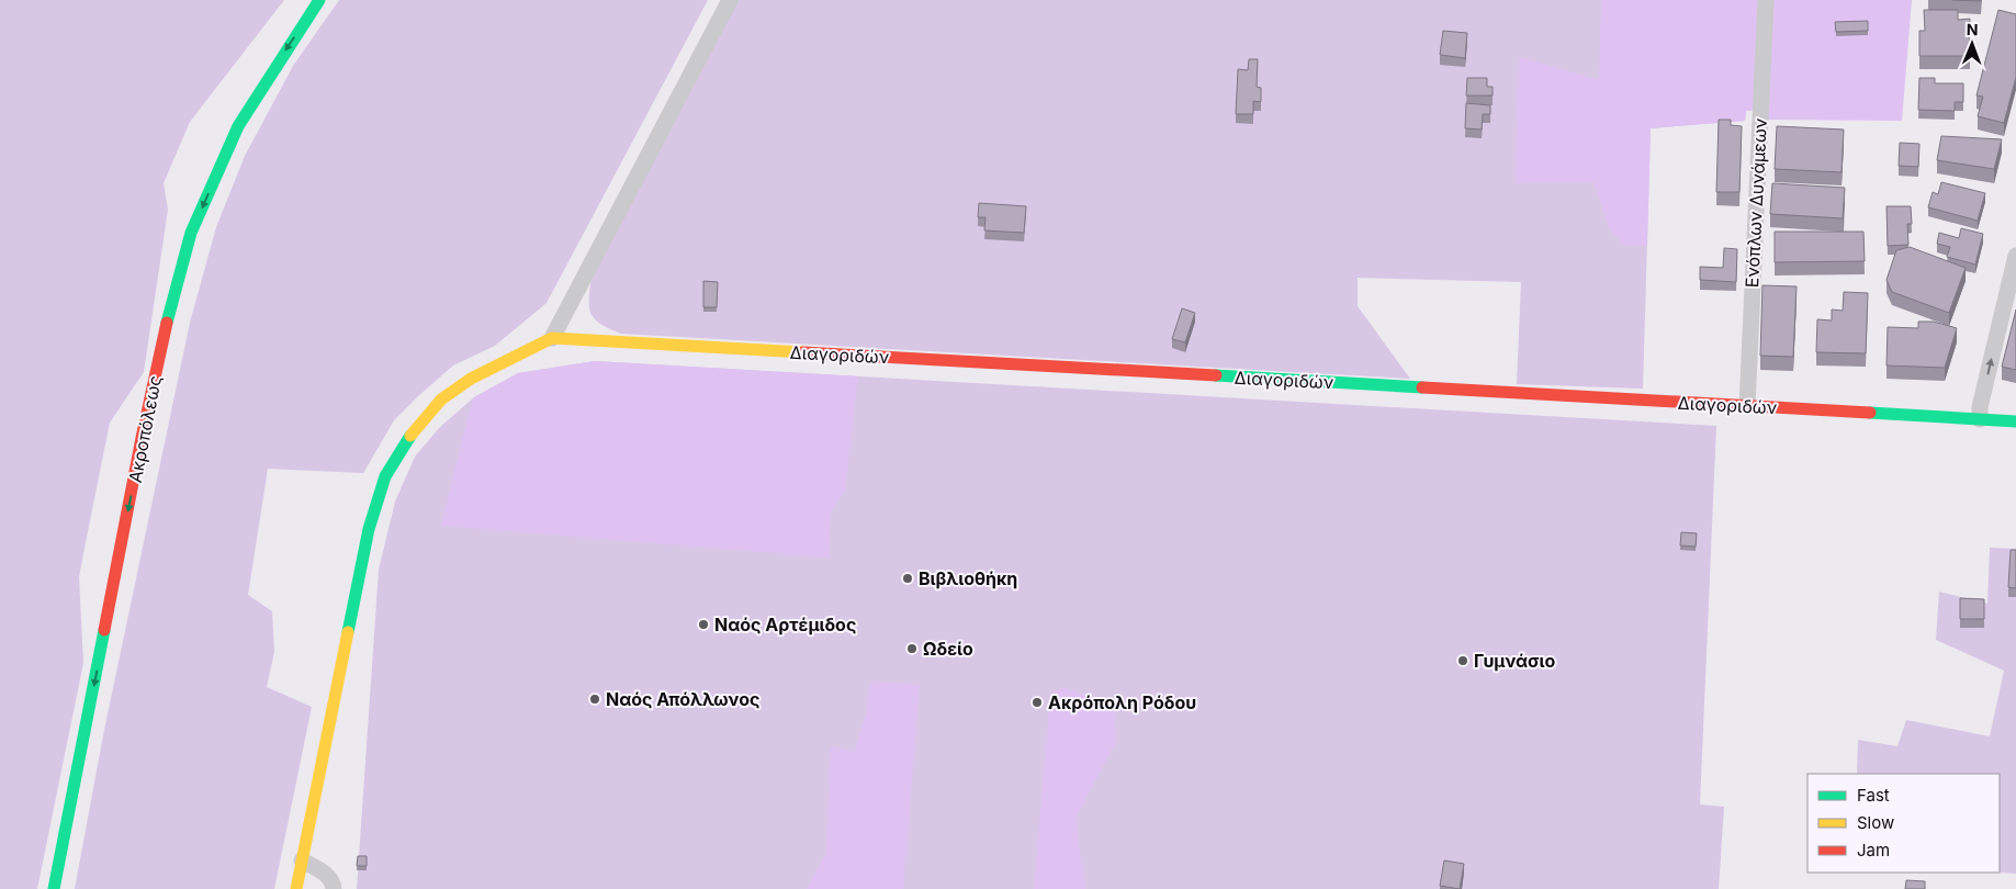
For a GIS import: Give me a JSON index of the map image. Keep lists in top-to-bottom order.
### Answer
{
  "streets": {
    "street": ["Ενόπλων Δυνάμεων", "Διαγοριδών", "Ακροπόλεως"]
  },
  "crossings": [
    ["Ενόπλων Δυνάμεων", "Διαγοριδών"]
  ],
  "one_way": ["Ακροπόλεως"],
  "places": [
    "Βιβλιοθήκη",
    "Ναός Αρτέμιδος",
    "Ωδείο",
    "Γυμνάσιο",
    "Ναός Απόλλωνος",
    "Ακρόπολη Ρόδου"
  ],
  "legend": ["Fast", "Slow", "Jam"],
  "north": "top"
}
